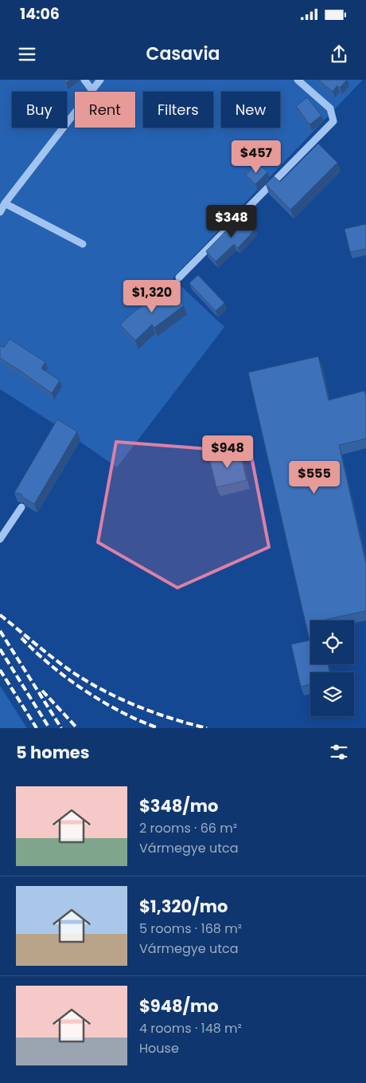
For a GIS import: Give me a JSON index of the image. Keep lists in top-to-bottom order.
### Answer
{
  "page": {
    "status": "14:06",
    "header": "Casavia",
    "chip": [
      "Buy",
      "Rent",
      "Filters",
      "New"
    ],
    "price": [
      "$457",
      "$348",
      "$1,320",
      "$948",
      "$555"
    ],
    "heading": "5 homes",
    "list": [
      {
        "name": "$348/mo",
        "note": "2 rooms · 66 m² · Vármegye utca"
      },
      {
        "name": "$1,320/mo",
        "note": "5 rooms · 168 m² · Vármegye utca"
      },
      {
        "name": "$948/mo",
        "note": "4 rooms · 148 m² · House"
      }
    ]
  }
}
